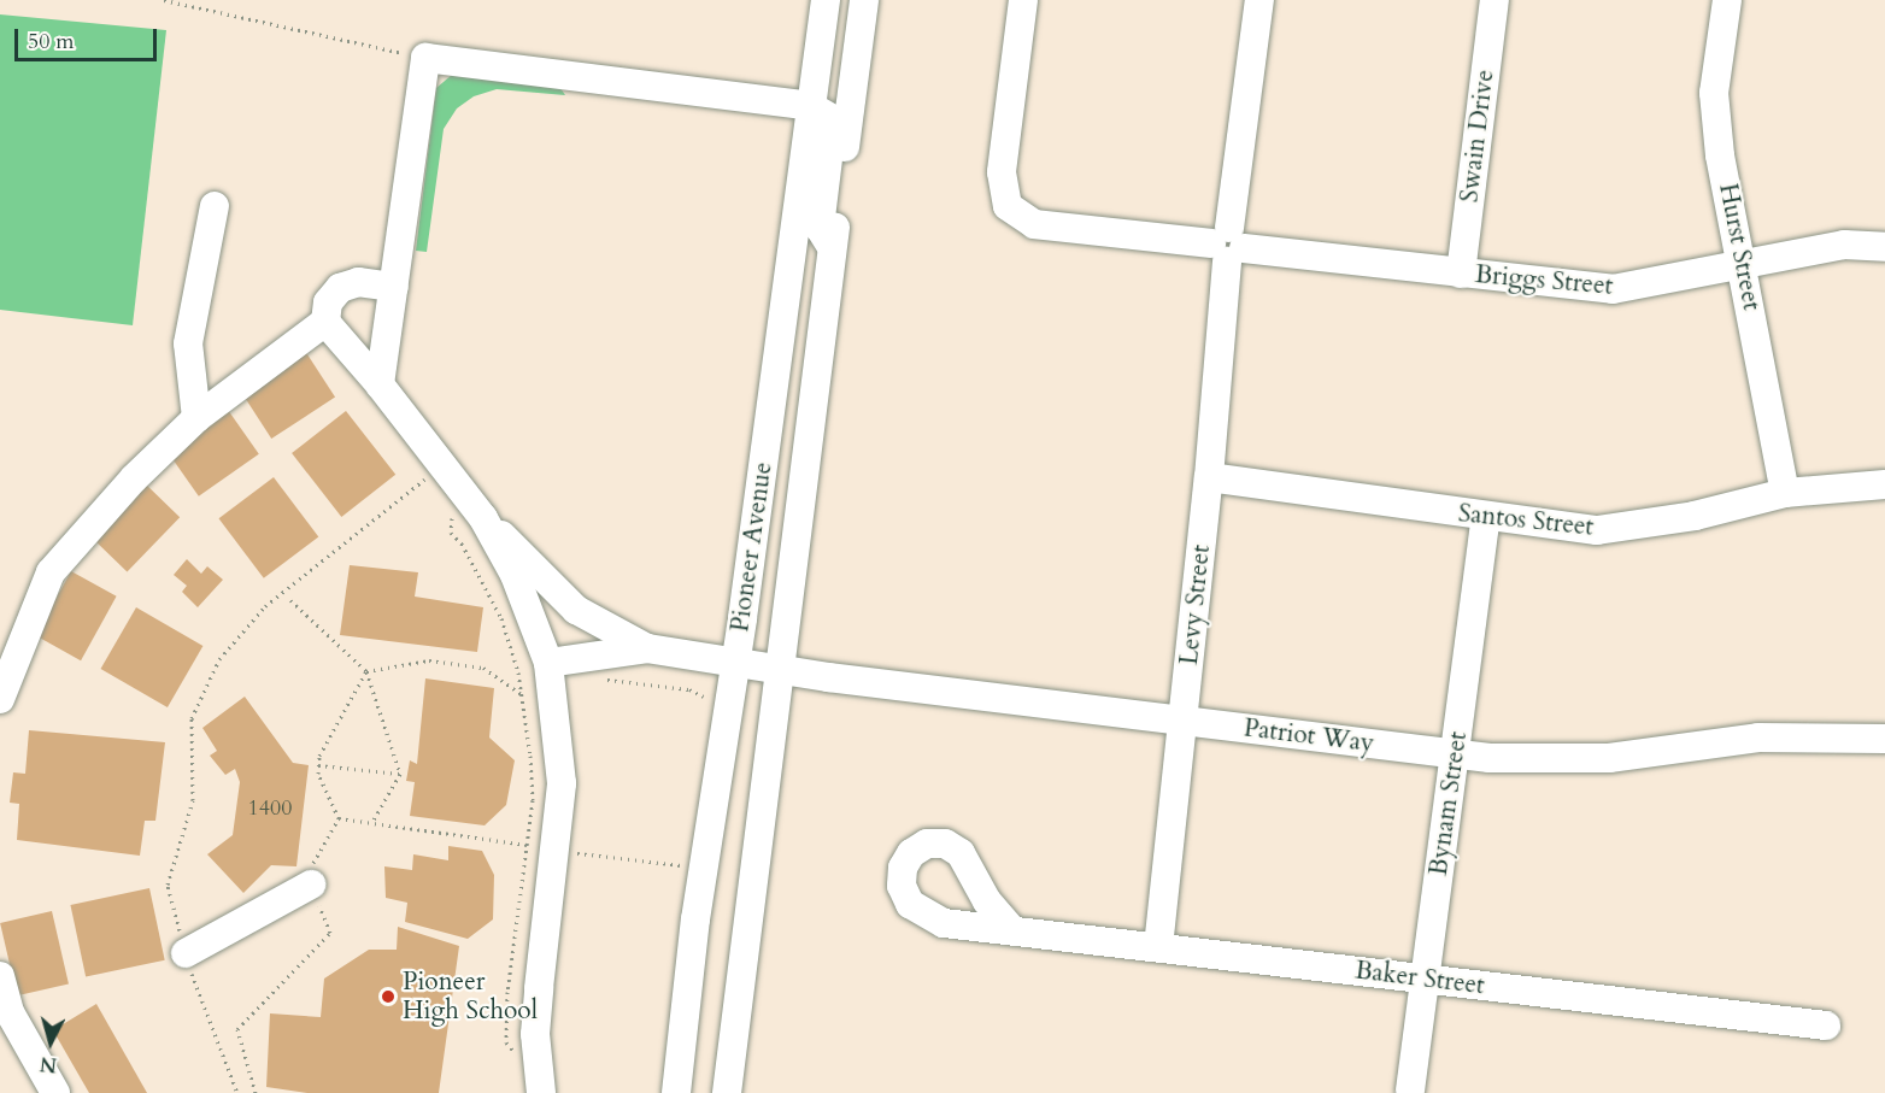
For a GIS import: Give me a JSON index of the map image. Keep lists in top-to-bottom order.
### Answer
{
  "streets": {
    "street": [
      "Swain Drive",
      "Hurst Street",
      "Briggs Street",
      "Santos Street",
      "Pioneer Avenue",
      "Levy Street",
      "Patriot Way",
      "Bynam Street",
      "Baker Street"
    ]
  },
  "crossings": [
    ["Swain Drive", "Briggs Street"],
    ["Hurst Street", "Briggs Street"],
    ["Hurst Street", "Santos Street"],
    ["Briggs Street", "Levy Street"],
    ["Santos Street", "Levy Street"],
    ["Santos Street", "Bynam Street"],
    ["Pioneer Avenue", "Patriot Way"],
    ["Levy Street", "Patriot Way"],
    ["Levy Street", "Baker Street"],
    ["Patriot Way", "Bynam Street"],
    ["Bynam Street", "Baker Street"]
  ],
  "places": ["Pioneer High School"],
  "house_numbers": ["1400"],
  "scale_bar": "50 m",
  "north": "bottom"
}
